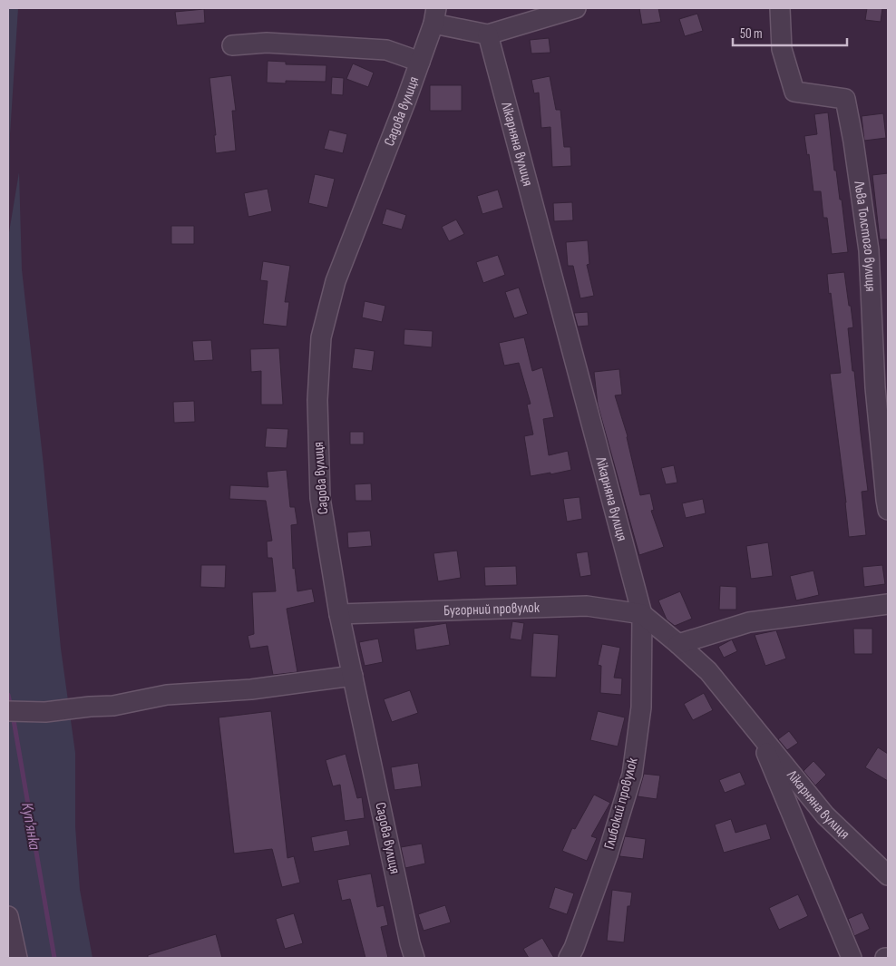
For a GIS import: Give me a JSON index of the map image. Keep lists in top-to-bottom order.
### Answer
{
  "streets": {
    "street": [
      "Садова вулиця",
      "Лікарняна вулиця",
      "Льва Толстого вулиця",
      "Бугорний провулок",
      "Глибокий провулок"
    ]
  },
  "crossings": [
    ["Садова вулиця", "Бугорний провулок"],
    ["Лікарняна вулиця", "Бугорний провулок"],
    ["Лікарняна вулиця", "Глибокий провулок"],
    ["Бугорний провулок", "Глибокий провулок"]
  ],
  "water": ["Куп'янка"],
  "scale_bar": "50 m"
}
